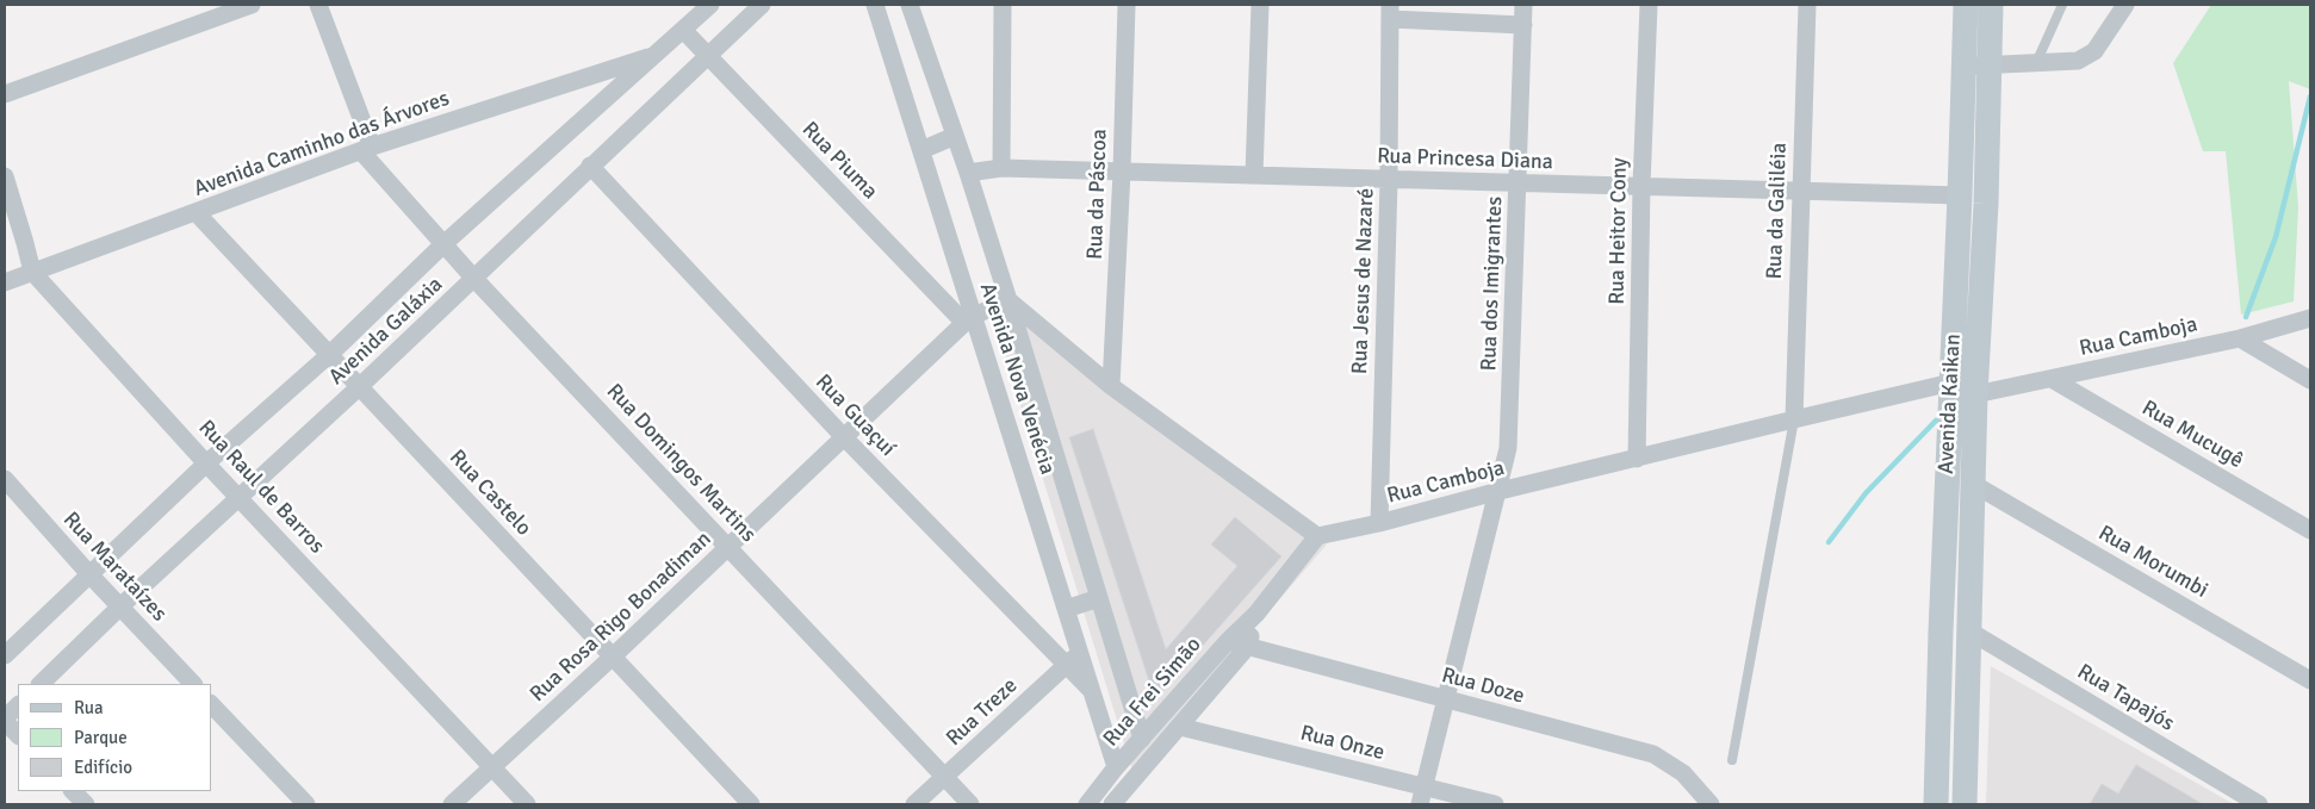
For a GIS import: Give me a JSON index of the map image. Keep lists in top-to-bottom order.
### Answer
{
  "streets": {
    "street": [
      "Avenida Caminho das Árvores",
      "Rua Princesa Diana",
      "Rua Piuma",
      "Rua da Páscoa",
      "Rua da Galiléia",
      "Rua Heitor Cony",
      "Rua Jesus de Nazaré",
      "Rua dos Imigrantes",
      "Avenida Galáxia",
      "Rua Camboja",
      "Avenida Nova Venécia",
      "Avenida Kaikan",
      "Rua Guaçuí",
      "Rua Mucugê",
      "Rua Domingos Martins",
      "Rua Raul de Barros",
      "Rua Castelo",
      "Rua Morumbi",
      "Rua Marataízes",
      "Rua Rosa Rigo Bonadiman",
      "Rua Doze",
      "Rua Frei Simão",
      "Rua Tapajós",
      "Rua Treze",
      "Rua Onze"
    ]
  },
  "crossings": [
    ["Avenida Caminho das Árvores", "Avenida Galáxia"],
    ["Avenida Caminho das Árvores", "Rua Domingos Martins"],
    ["Avenida Caminho das Árvores", "Rua Raul de Barros"],
    ["Avenida Caminho das Árvores", "Rua Castelo"],
    ["Rua Princesa Diana", "Rua da Páscoa"],
    ["Rua Princesa Diana", "Rua da Galiléia"],
    ["Rua Princesa Diana", "Rua Heitor Cony"],
    ["Rua Princesa Diana", "Rua Jesus de Nazaré"],
    ["Rua Princesa Diana", "Rua dos Imigrantes"],
    ["Rua Princesa Diana", "Avenida Nova Venécia"],
    ["Rua Princesa Diana", "Avenida Kaikan"],
    ["Rua Piuma", "Avenida Galáxia"],
    ["Rua Piuma", "Avenida Nova Venécia"],
    ["Rua Piuma", "Rua Rosa Rigo Bonadiman"],
    ["Rua da Galiléia", "Rua Camboja"],
    ["Rua Heitor Cony", "Rua Camboja"],
    ["Rua Jesus de Nazaré", "Rua Camboja"],
    ["Rua dos Imigrantes", "Rua Camboja"],
    ["Rua dos Imigrantes", "Rua Doze"],
    ["Rua dos Imigrantes", "Rua Onze"],
    ["Avenida Galáxia", "Rua Guaçuí"],
    ["Avenida Galáxia", "Rua Domingos Martins"],
    ["Avenida Galáxia", "Rua Raul de Barros"],
    ["Avenida Galáxia", "Rua Castelo"],
    ["Avenida Galáxia", "Rua Marataízes"],
    ["Rua Camboja", "Avenida Kaikan"],
    ["Rua Camboja", "Rua Mucugê"],
    ["Rua Camboja", "Rua Frei Simão"],
    ["Avenida Nova Venécia", "Rua Guaçuí"],
    ["Avenida Nova Venécia", "Rua Rosa Rigo Bonadiman"],
    ["Avenida Nova Venécia", "Rua Frei Simão"],
    ["Avenida Nova Venécia", "Rua Treze"],
    ["Avenida Kaikan", "Rua Morumbi"],
    ["Avenida Kaikan", "Rua Tapajós"],
    ["Rua Guaçuí", "Rua Rosa Rigo Bonadiman"],
    ["Rua Guaçuí", "Rua Treze"],
    ["Rua Domingos Martins", "Rua Rosa Rigo Bonadiman"],
    ["Rua Domingos Martins", "Rua Treze"],
    ["Rua Raul de Barros", "Rua Rosa Rigo Bonadiman"],
    ["Rua Castelo", "Rua Rosa Rigo Bonadiman"],
    ["Rua Doze", "Rua Frei Simão"],
    ["Rua Frei Simão", "Rua Onze"]
  ],
  "legend": ["Rua", "Parque", "Edifício"]
}
